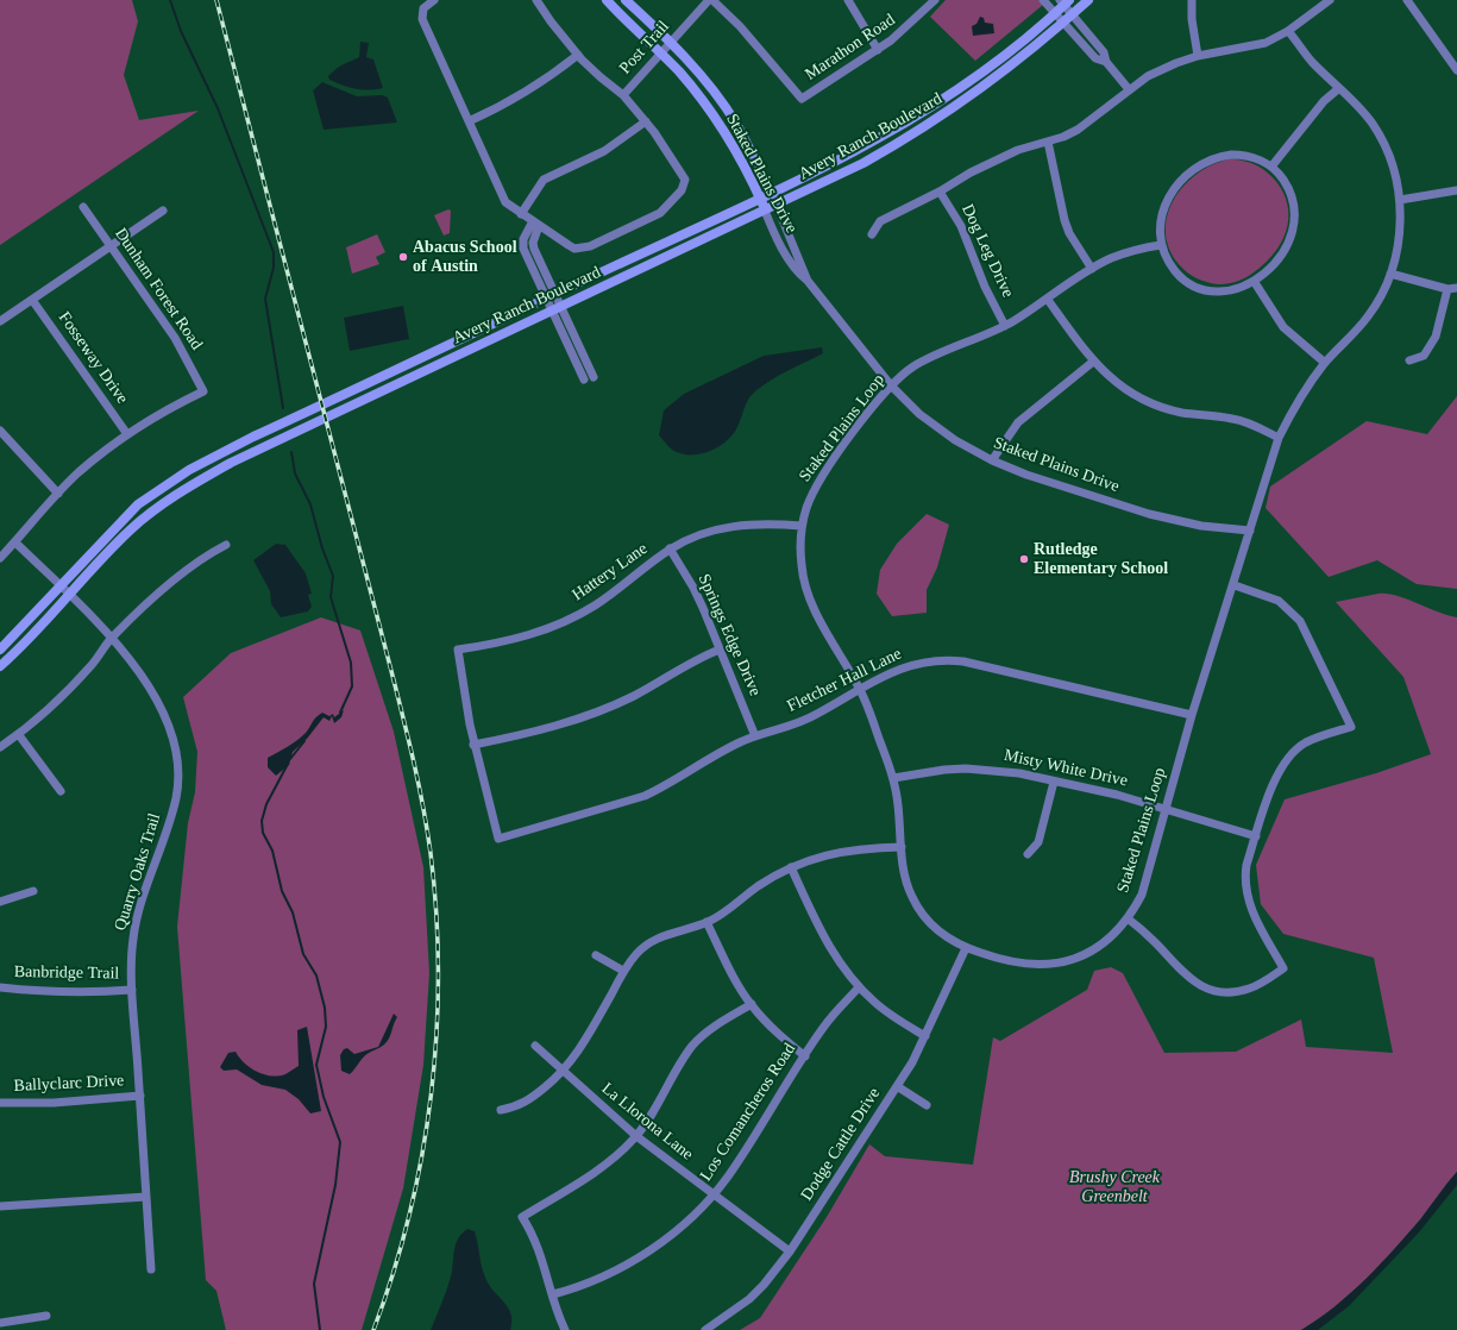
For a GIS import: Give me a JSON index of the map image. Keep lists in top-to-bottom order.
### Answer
{
  "streets": {
    "main road": ["Avery Ranch Boulevard", "Staked Plains Drive"],
    "street": [
      "Post Trail",
      "Marathon Road",
      "Dog Leg Drive",
      "Dunham Forest Road",
      "Fosseway Drive",
      "Staked Plains Loop",
      "Hattery Lane",
      "Springs Edge Drive",
      "Fletcher Hall Lane",
      "Misty White Drive",
      "Quarry Oaks Trail",
      "Banbridge Trail",
      "Ballyclarc Drive",
      "Los Comancheros Road",
      "La Llorona Lane",
      "Dodge Cattle Drive"
    ]
  },
  "crossings": [
    ["Post Trail", "Staked Plains Drive"],
    ["Avery Ranch Boulevard", "Staked Plains Drive"],
    ["Avery Ranch Boulevard", "Quarry Oaks Trail"],
    ["Staked Plains Drive", "Staked Plains Loop"],
    ["Dog Leg Drive", "Staked Plains Loop"],
    ["Dunham Forest Road", "Fosseway Drive"],
    ["Staked Plains Loop", "Hattery Lane"],
    ["Staked Plains Loop", "Fletcher Hall Lane"],
    ["Staked Plains Loop", "Misty White Drive"],
    ["Staked Plains Loop", "Dodge Cattle Drive"],
    ["Hattery Lane", "Springs Edge Drive"],
    ["Hattery Lane", "Fletcher Hall Lane"],
    ["Springs Edge Drive", "Fletcher Hall Lane"],
    ["Quarry Oaks Trail", "Banbridge Trail"],
    ["Quarry Oaks Trail", "Ballyclarc Drive"],
    ["Los Comancheros Road", "La Llorona Lane"],
    ["La Llorona Lane", "Dodge Cattle Drive"]
  ],
  "parks": ["Brushy Creek Greenbelt"],
  "places": ["Abacus School of Austin", "Rutledge Elementary School"]
}
